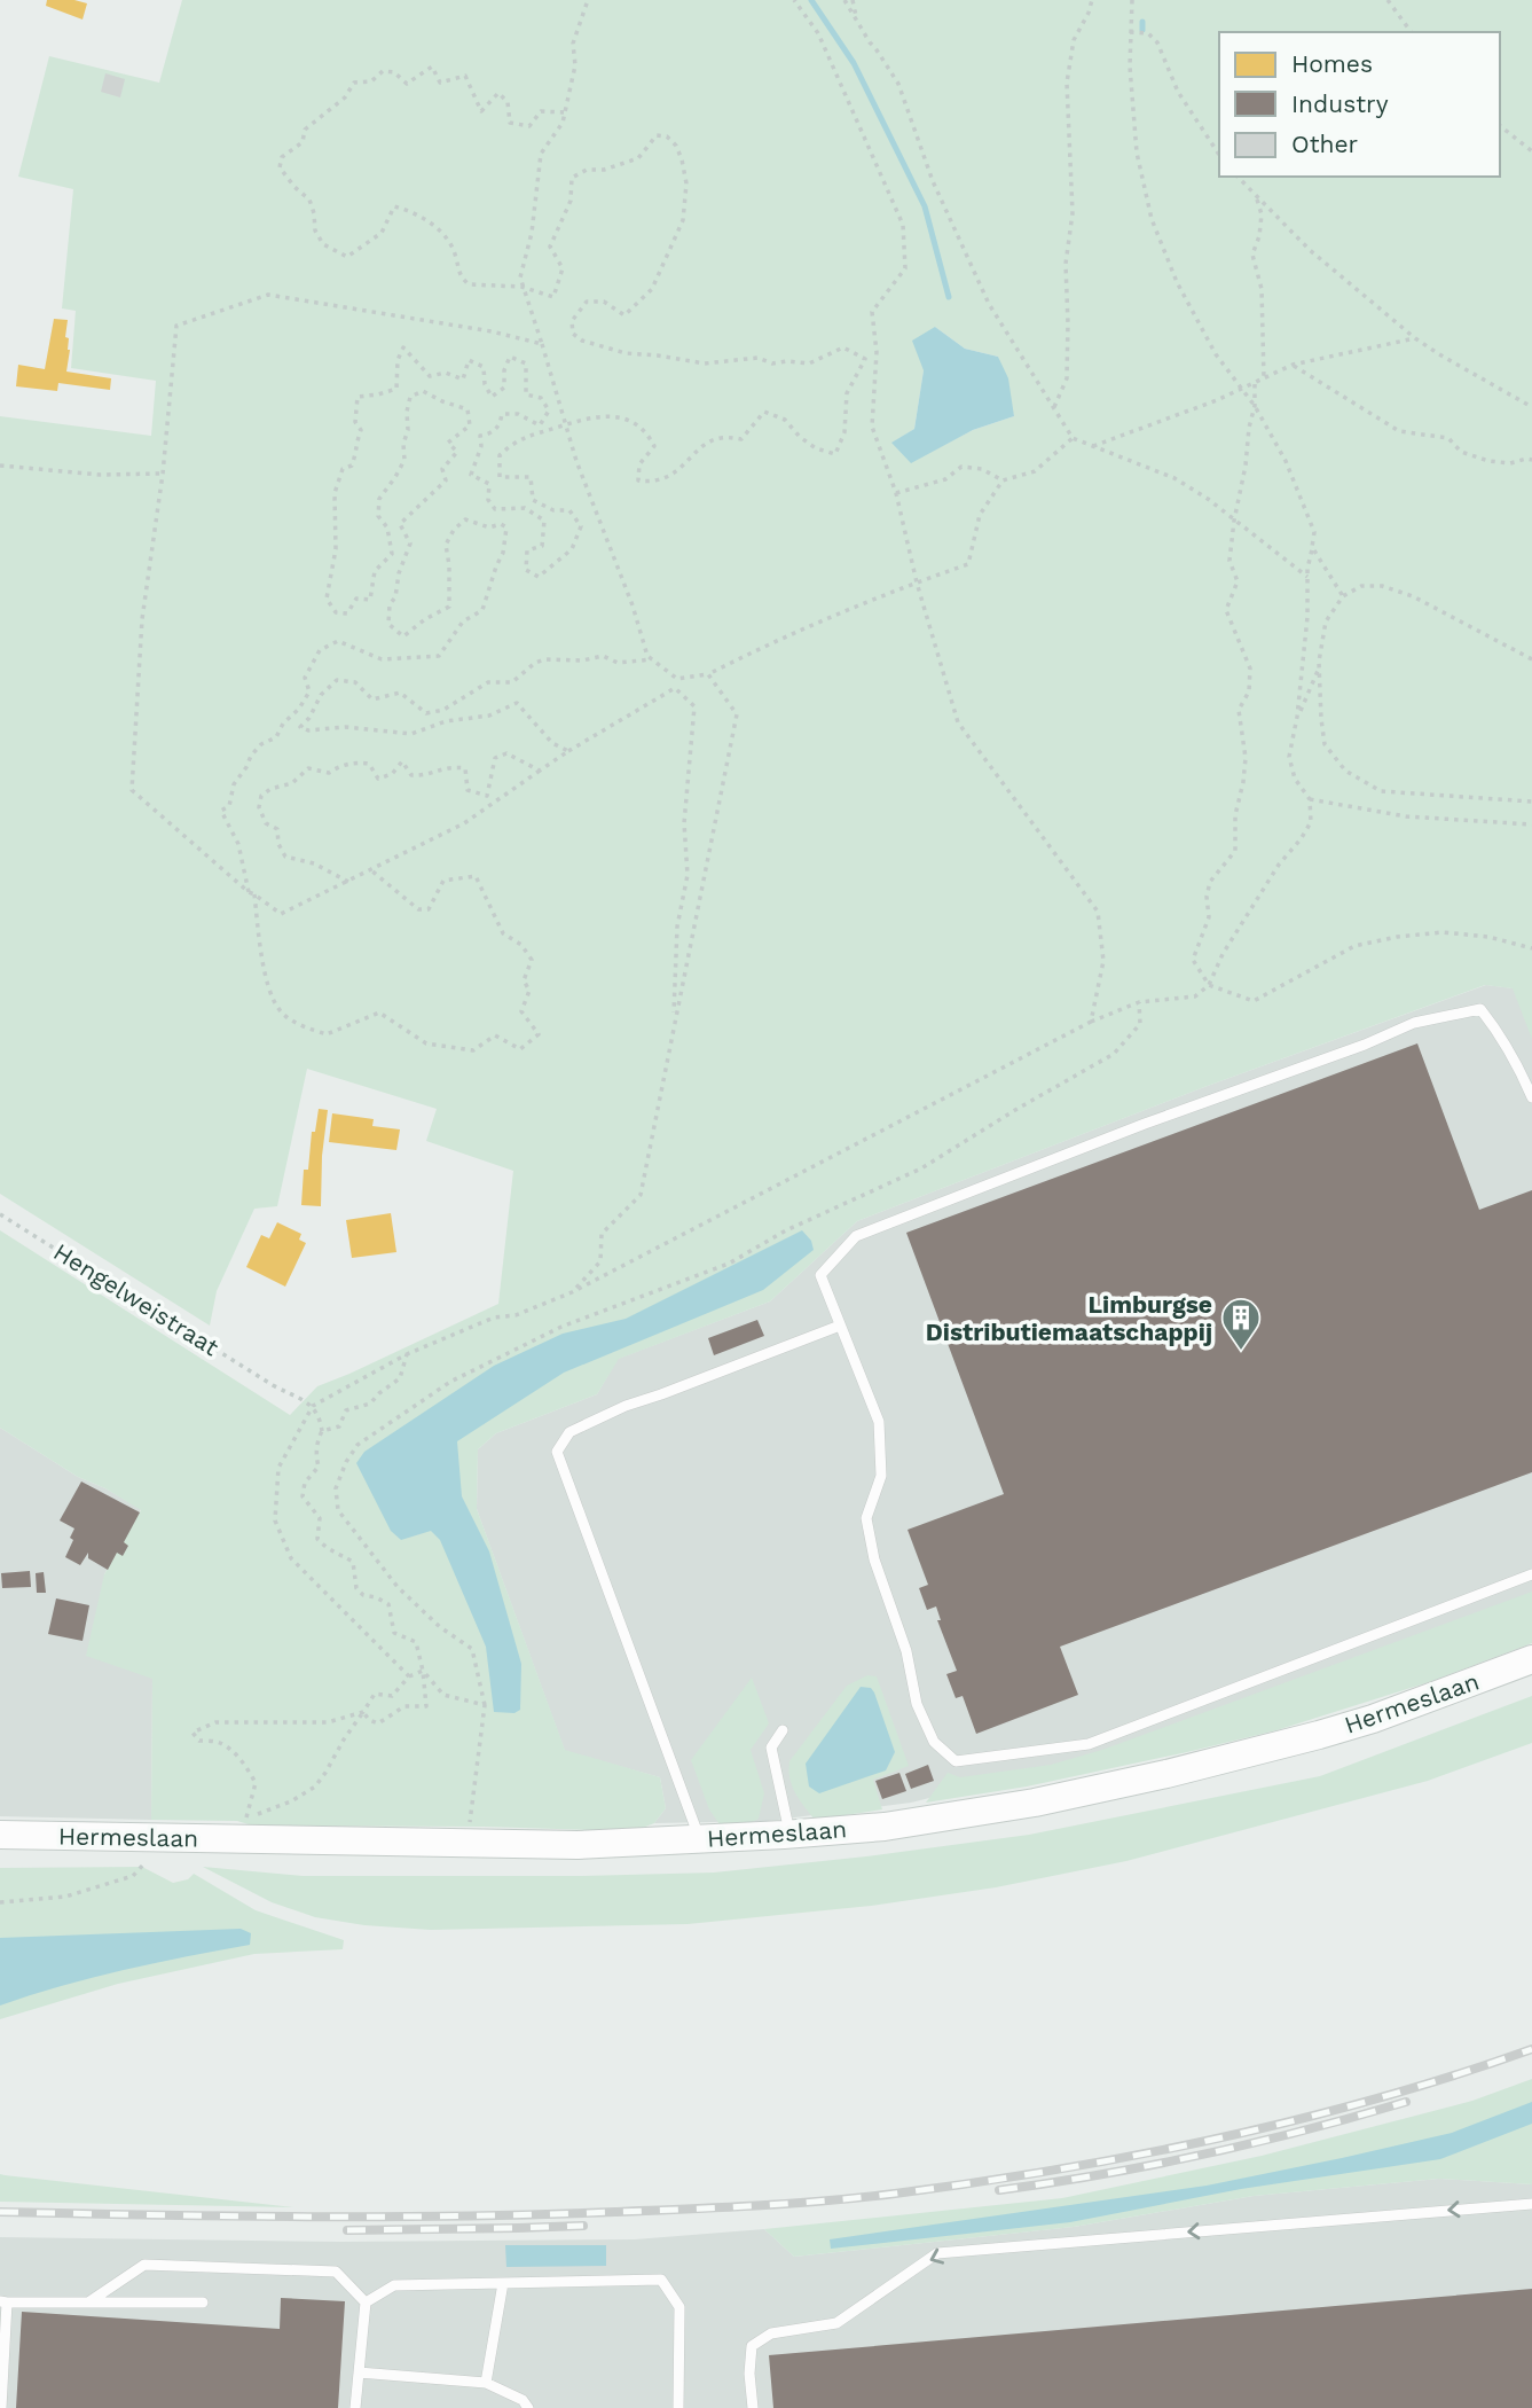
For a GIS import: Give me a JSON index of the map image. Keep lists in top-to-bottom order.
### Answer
{
  "streets": {
    "street": ["Hermeslaan"],
    "path": ["Hengelweistraat"]
  },
  "places": {
    "building": ["Limburgse Distributiemaatschappij"]
  },
  "legend": ["Homes", "Industry", "Other"]
}
